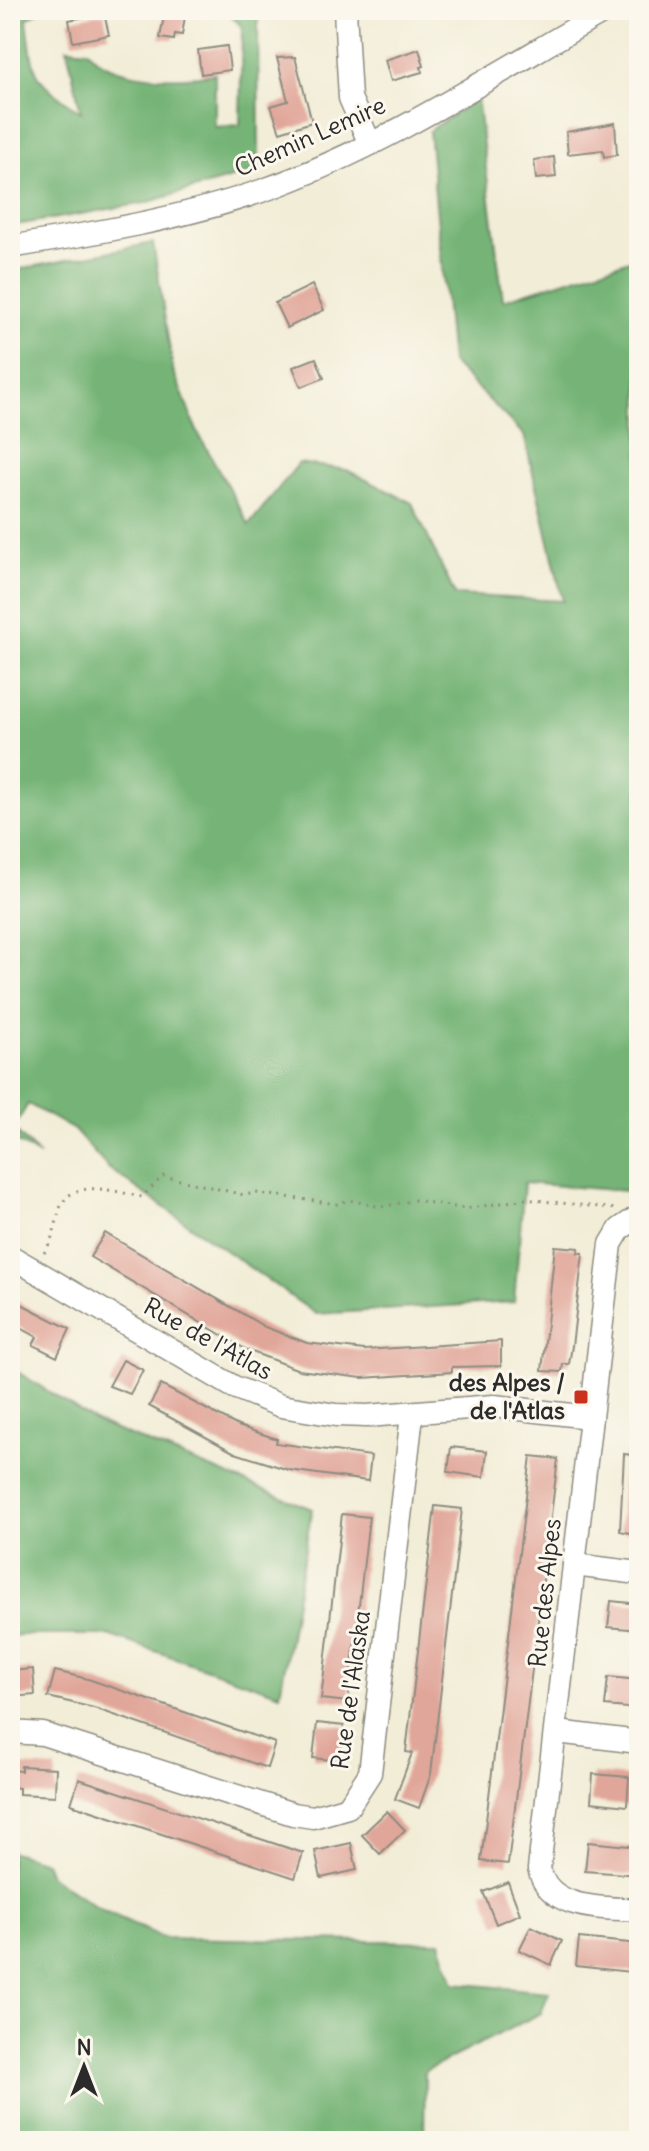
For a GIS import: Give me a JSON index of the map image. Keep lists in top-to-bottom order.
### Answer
{
  "streets": {
    "street": [
      "Chemin Lemire",
      "Rue de l'Atlas",
      "Rue des Alpes",
      "Rue de l'Alaska"
    ]
  },
  "crossings": [
    ["Rue de l'Atlas", "Rue des Alpes"],
    ["Rue de l'Atlas", "Rue de l'Alaska"]
  ],
  "places": {
    "transit": ["des Alpes / de l'Atlas"]
  },
  "north": "top"
}
